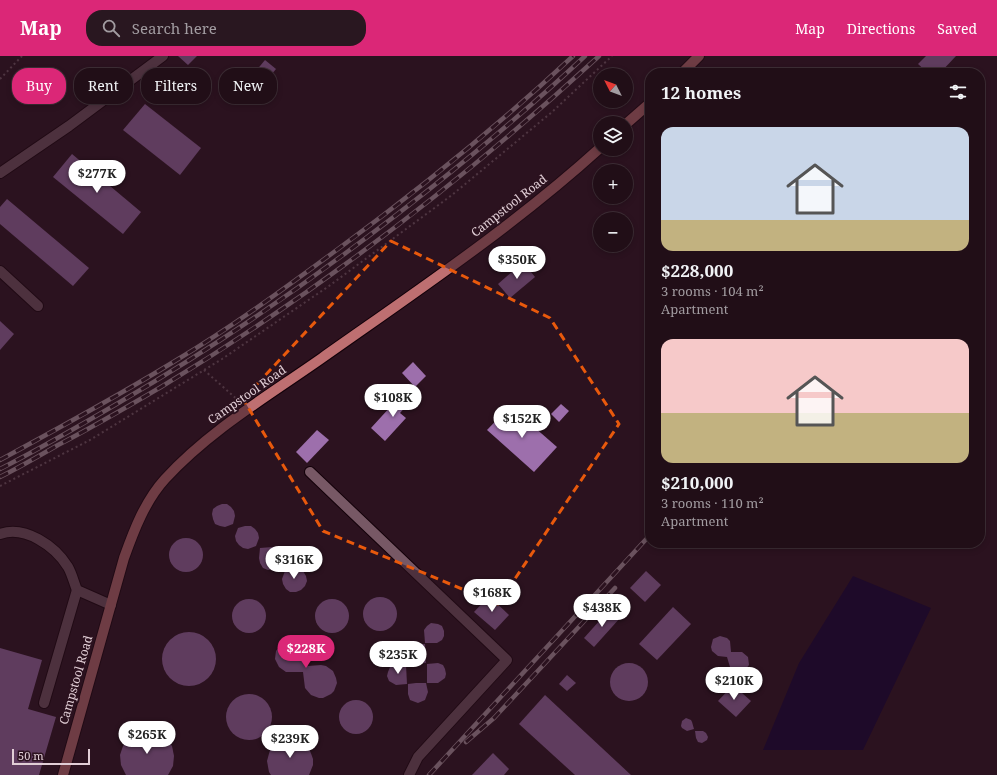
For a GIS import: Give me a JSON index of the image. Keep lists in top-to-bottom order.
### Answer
{
  "streets": {
    "main road": ["Campstool Road"]
  },
  "scale_bar": "50 m",
  "north": "top left",
  "page": {
    "header": "Map",
    "search": "Search here",
    "nav": ["Map", "Directions", "Saved"],
    "map_buttons": ["+", "−"],
    "chip": [
      "Buy",
      "Rent",
      "Filters",
      "New"
    ],
    "heading": "12 homes",
    "list": [
      {
        "name": "$228,000",
        "note": "3 rooms · 104 m² · Apartment"
      },
      {
        "name": "$210,000",
        "note": "3 rooms · 110 m² · Apartment"
      }
    ],
    "price": [
      "$277K",
      "$350K",
      "$108K",
      "$152K",
      "$316K",
      "$168K",
      "$438K",
      "$228K",
      "$235K",
      "$210K",
      "$265K",
      "$239K"
    ],
    "scale": "50 m"
  }
}
